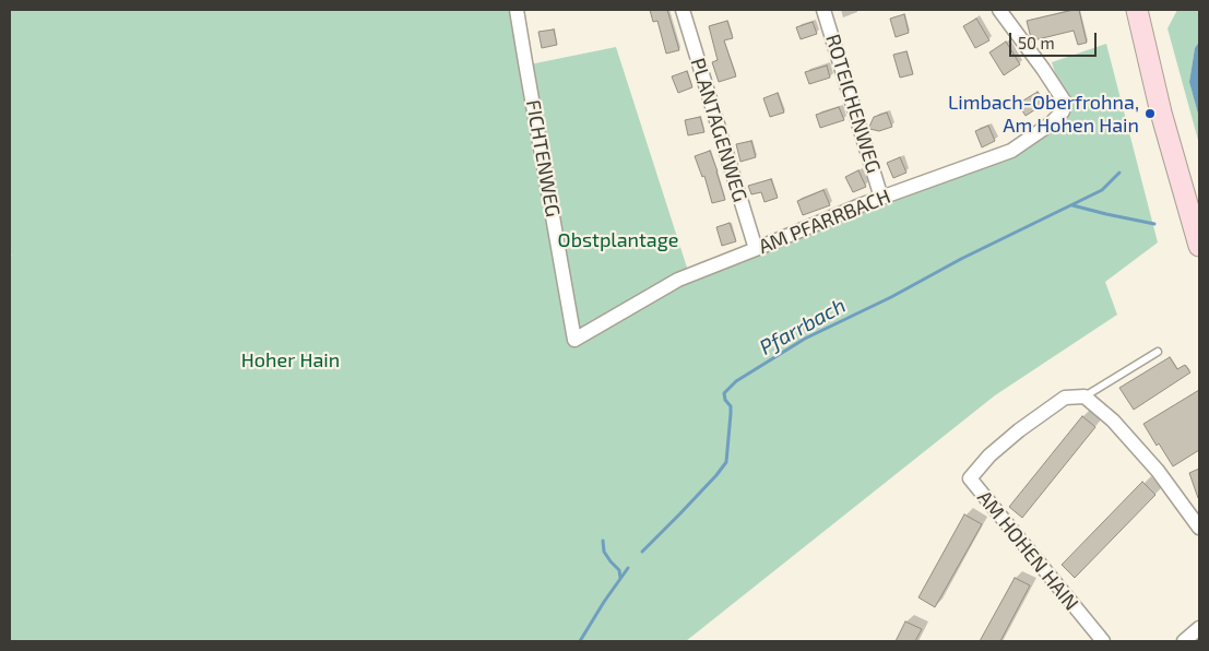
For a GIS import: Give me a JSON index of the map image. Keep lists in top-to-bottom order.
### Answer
{
  "streets": {
    "street": [
      "ROTEICHENWEG",
      "PLANTAGENWEG",
      "FICHTENWEG",
      "AM PFARRBACH",
      "AM HOHEN HAIN"
    ]
  },
  "crossings": [
    ["ROTEICHENWEG", "AM PFARRBACH"],
    ["PLANTAGENWEG", "AM PFARRBACH"],
    ["FICHTENWEG", "AM PFARRBACH"]
  ],
  "water": ["Pfarrbach"],
  "parks": ["Obstplantage", "Hoher Hain"],
  "places": ["Limbach-Oberfrohna, Am Hohen Hain"],
  "scale_bar": "50 m"
}
